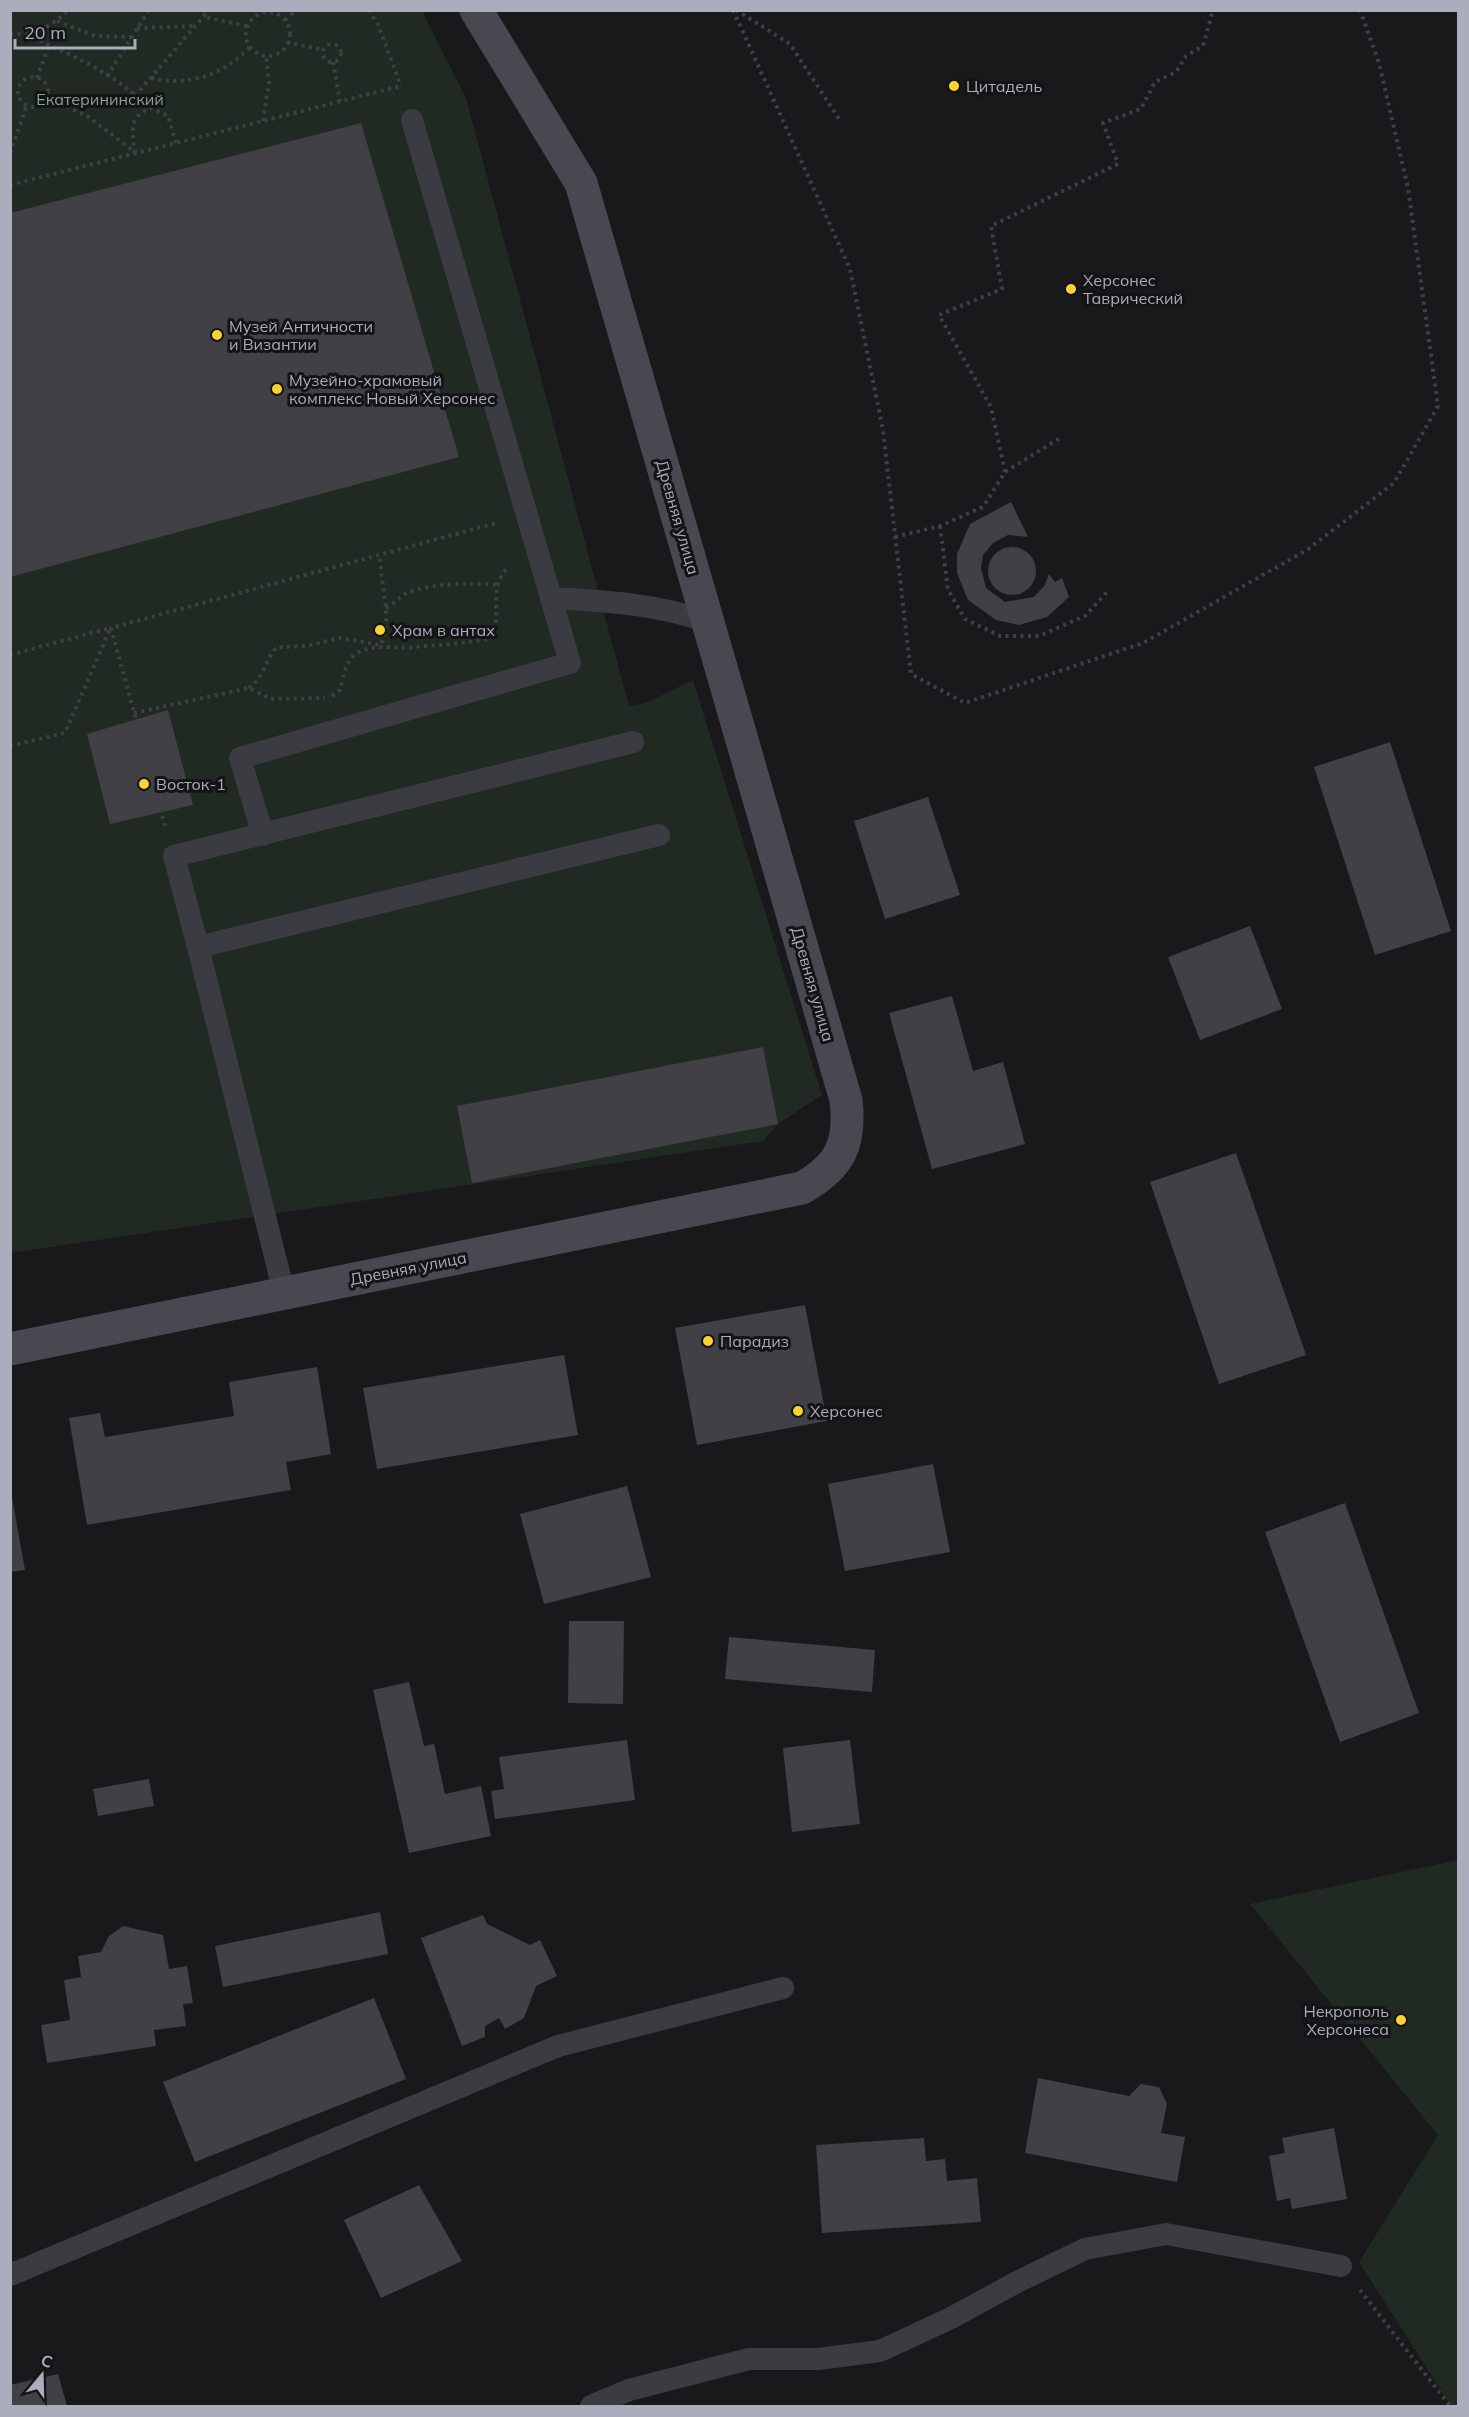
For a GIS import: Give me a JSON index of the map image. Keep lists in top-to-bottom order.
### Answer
{
  "streets": {
    "main road": ["Древняя улица"]
  },
  "parks": ["Екатерининский"],
  "places": [
    "Цитадель",
    "Херсонес Таврический",
    "Музей Античности и Византии",
    "Музейно-храмовый комплекс Новый Херсонес",
    "Храм в антах",
    "Восток-1",
    "Парадиз",
    "Херсонес",
    "Некрополь Херсонеса"
  ],
  "scale_bar": "20 m",
  "north": "top"
}
